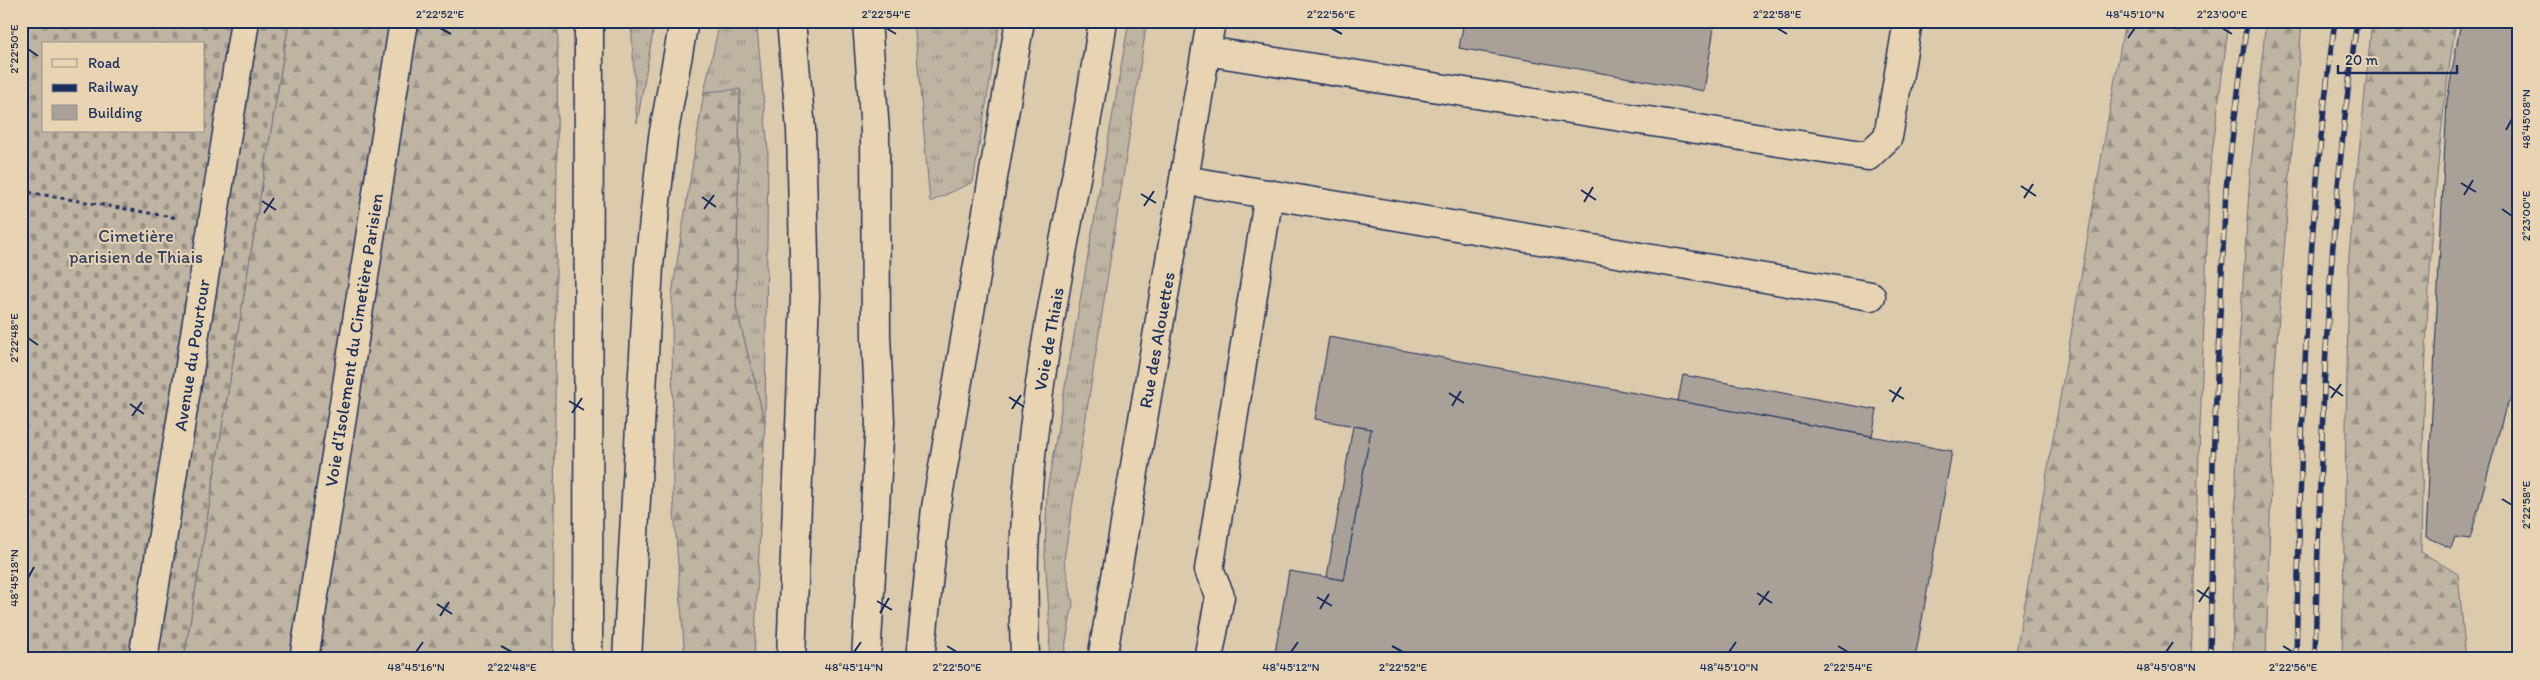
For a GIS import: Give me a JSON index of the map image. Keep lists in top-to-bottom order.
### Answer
{
  "streets": {
    "main road": [
      "Voie de Thiais",
      "Voie d'Isolement du Cimetière Parisien",
      "Rue des Alouettes",
      "Avenue du Pourtour"
    ]
  },
  "parks": ["Cimetière parisien de Thiais"],
  "legend": ["Road", "Railway", "Building"],
  "scale_bar": "20 m",
  "coordinates": [
    "2°22'52\"E",
    "2°22'54\"E",
    "2°22'56\"E",
    "2°22'58\"E",
    "48°45'10\"N",
    "2°23'00\"E",
    "2°22'50\"E",
    "48°45'08\"N",
    "2°22'48\"E",
    "48°45'18\"N",
    "48°45'16\"N",
    "48°45'14\"N",
    "48°45'12\"N"
  ]
}
